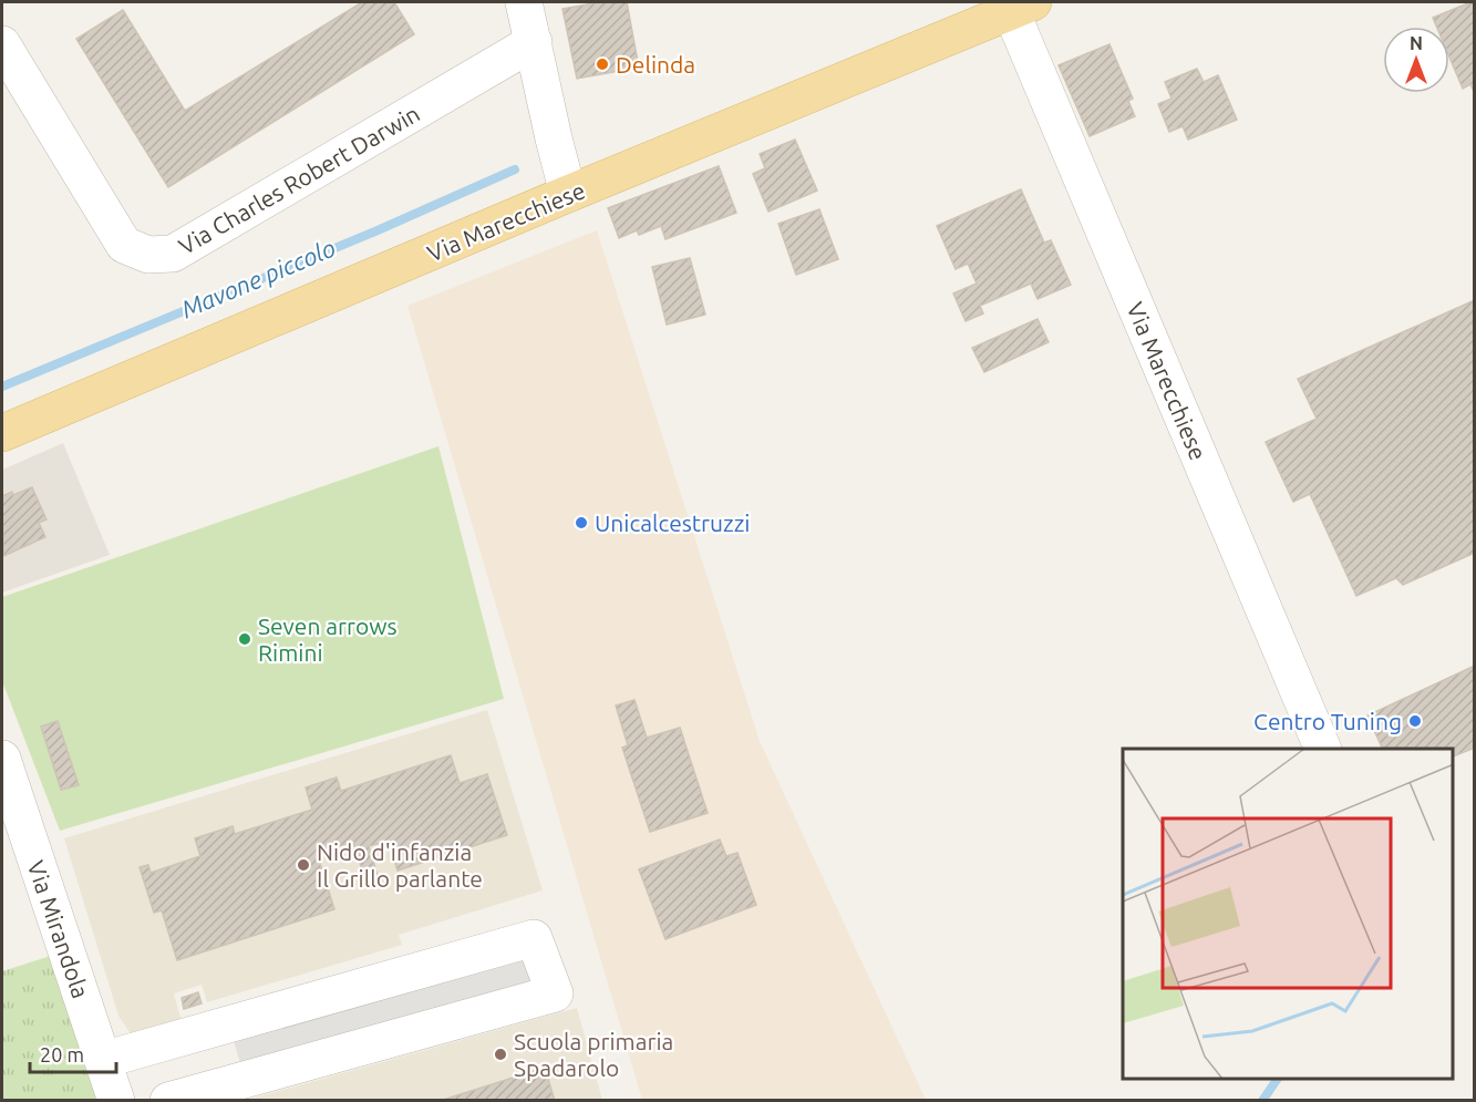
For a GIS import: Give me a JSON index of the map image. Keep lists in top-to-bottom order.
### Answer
{
  "streets": {
    "main road": ["Via Marecchiese"],
    "street": ["Via Charles Robert Darwin", "Via Mirandola"]
  },
  "water": ["Mavone piccolo"],
  "places": [
    "Delinda",
    "Unicalcestruzzi",
    "Seven arrows Rimini",
    "Centro Tuning",
    "Nido d'infanzia Il Grillo parlante",
    "Scuola primaria Spadarolo"
  ],
  "scale_bar": "20 m",
  "north": "top"
}
